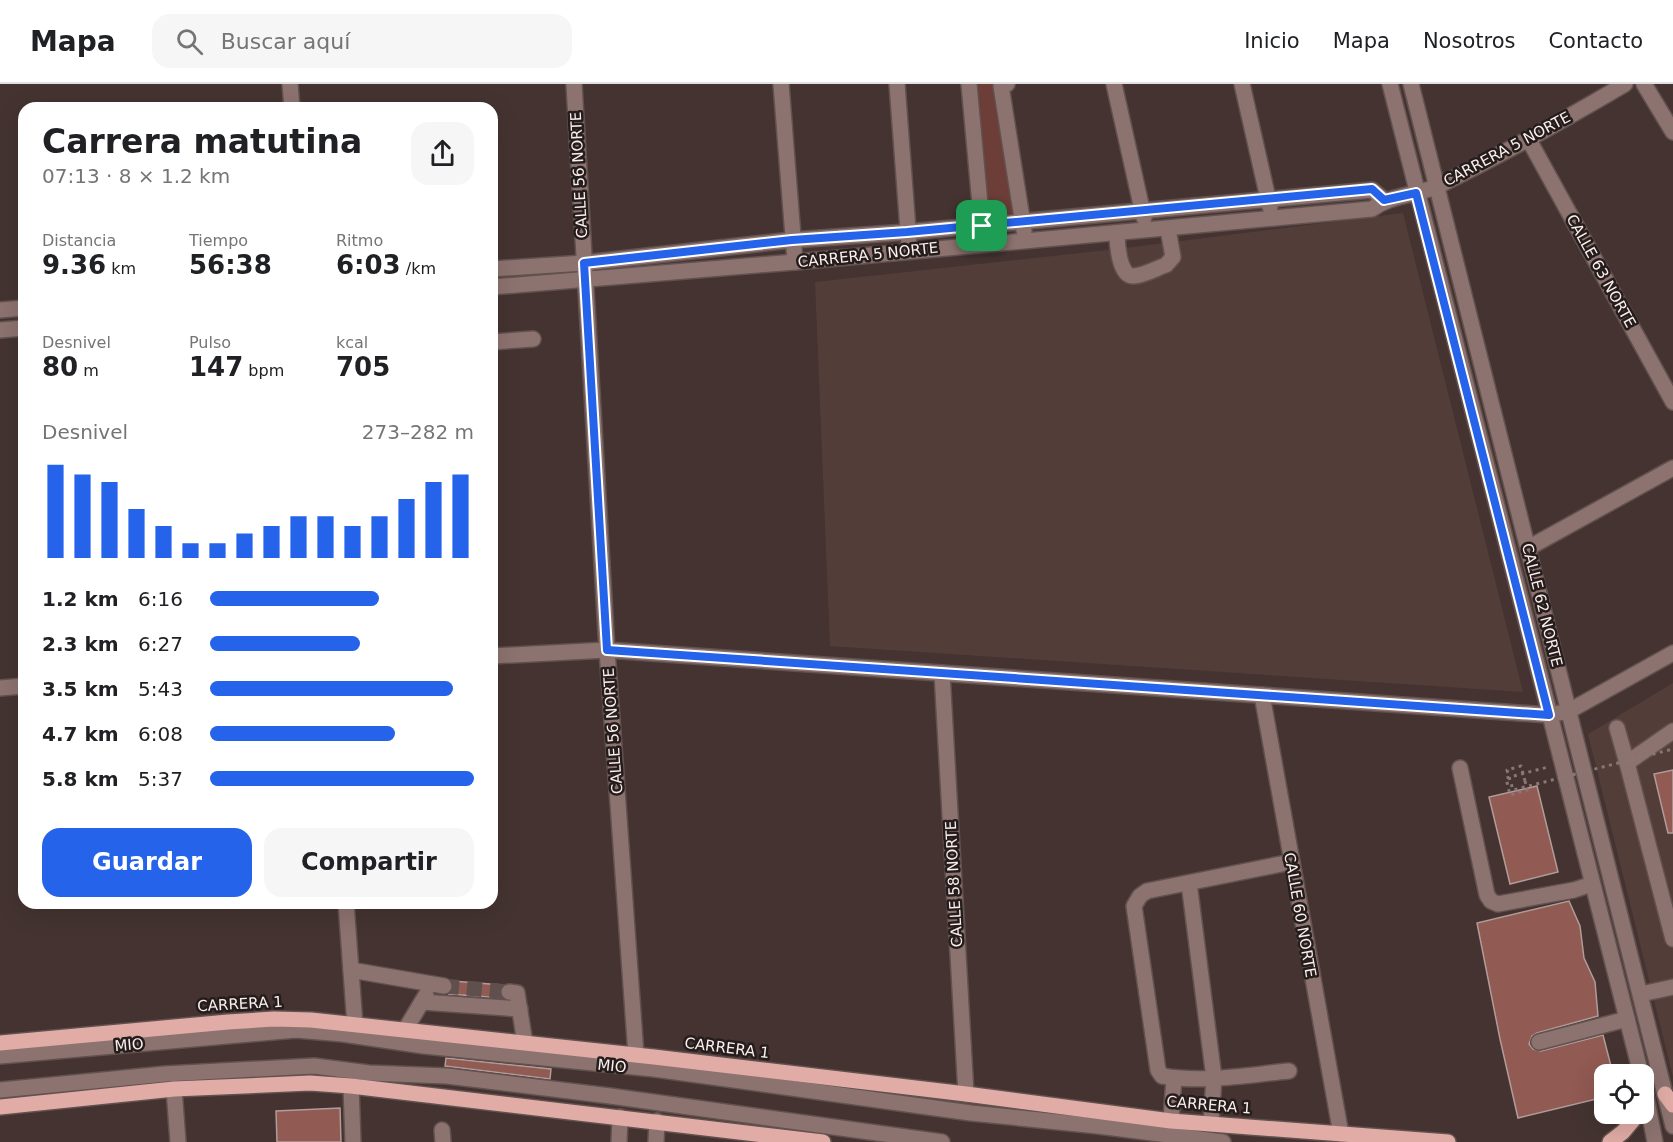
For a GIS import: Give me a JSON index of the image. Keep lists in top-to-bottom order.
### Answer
{
  "streets": {
    "main road": ["CARRERA 1"],
    "street": [
      "CARRERA 5 NORTE",
      "CALLE 56 NORTE",
      "CALLE 63 NORTE",
      "CALLE 62 NORTE",
      "CALLE 58 NORTE",
      "CALLE 60 NORTE",
      "MIO"
    ]
  },
  "crossings": [
    ["CARRERA 5 NORTE", "CALLE 56 NORTE"],
    ["CARRERA 5 NORTE", "CALLE 63 NORTE"],
    ["CARRERA 5 NORTE", "CALLE 62 NORTE"],
    ["CALLE 56 NORTE", "CARRERA 1"],
    ["CALLE 58 NORTE", "CARRERA 1"],
    ["CALLE 60 NORTE", "CARRERA 1"]
  ],
  "page": {
    "header": "Mapa",
    "search": "Buscar aquí",
    "nav": [
      "Inicio",
      "Mapa",
      "Nosotros",
      "Contacto"
    ],
    "heading": ["Carrera matutina", "07:13 · 8 × 1.2 km"],
    "stats": [
      ["Distancia", "9.36 km"],
      ["Tiempo", "56:38"],
      ["Ritmo", "6:03 /km"],
      ["Desnivel", "80 m"],
      ["Pulso", "147 bpm"],
      ["kcal", "705"]
    ],
    "chart": ["Desnivel", "273–282 m"],
    "list": [
      {
        "name": "1.2 km",
        "note": "6:16"
      },
      {
        "name": "2.3 km",
        "note": "6:27"
      },
      {
        "name": "3.5 km",
        "note": "5:43"
      },
      {
        "name": "4.7 km",
        "note": "6:08"
      },
      {
        "name": "5.8 km",
        "note": "5:37"
      }
    ],
    "buttons": ["Guardar", "Compartir"]
  }
}
